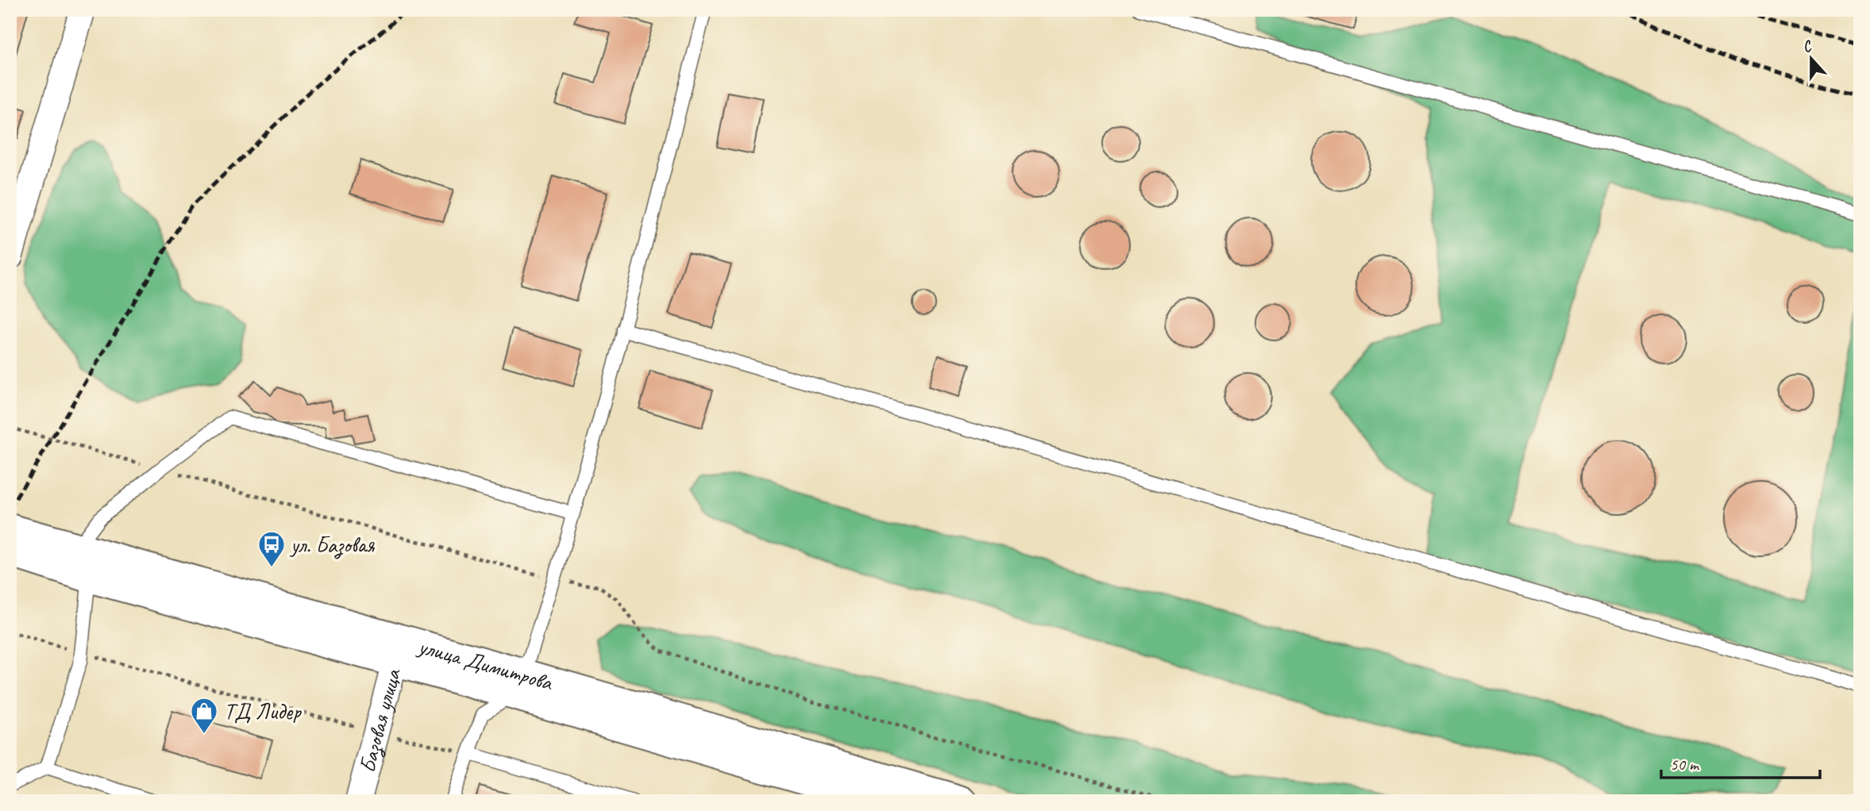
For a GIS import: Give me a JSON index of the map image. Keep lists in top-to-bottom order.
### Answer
{
  "streets": {
    "main road": ["улица Димитрова"],
    "street": ["Базовая улица"]
  },
  "crossings": [
    ["улица Димитрова", "Базовая улица"]
  ],
  "places": {
    "bus stop": ["ул. Базовая"],
    "shop": ["ТД Лидер"]
  },
  "scale_bar": "50 m",
  "north": "top"
}
